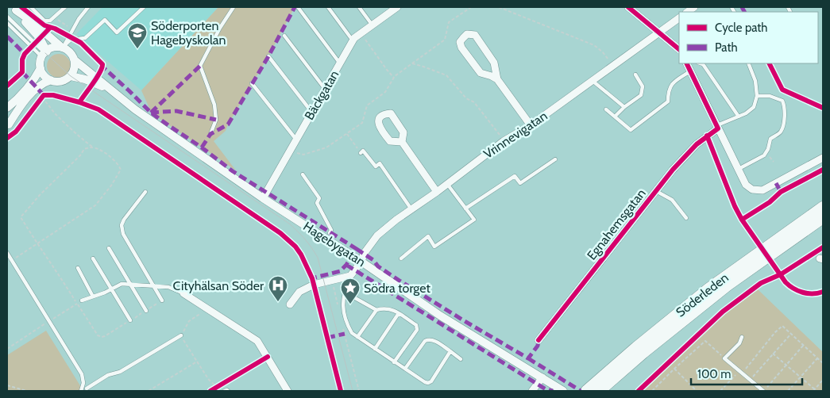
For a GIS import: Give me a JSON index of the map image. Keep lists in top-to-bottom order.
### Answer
{
  "streets": {
    "highway": ["Söderleden"],
    "street": [
      "Bäckgatan",
      "Vrinnevigatan",
      "Egnahemsgatan",
      "Hagebygatan"
    ]
  },
  "crossings": [
    ["Bäckgatan", "Hagebygatan"],
    ["Vrinnevigatan", "Hagebygatan"]
  ],
  "places": {
    "school or university": ["Söderporten Hagebyskolan"],
    "hospital": ["Cityhälsan Söder"],
    "place": ["Södra torget"]
  },
  "legend": ["Cycle path", "Path"],
  "scale_bar": "100 m"
}
